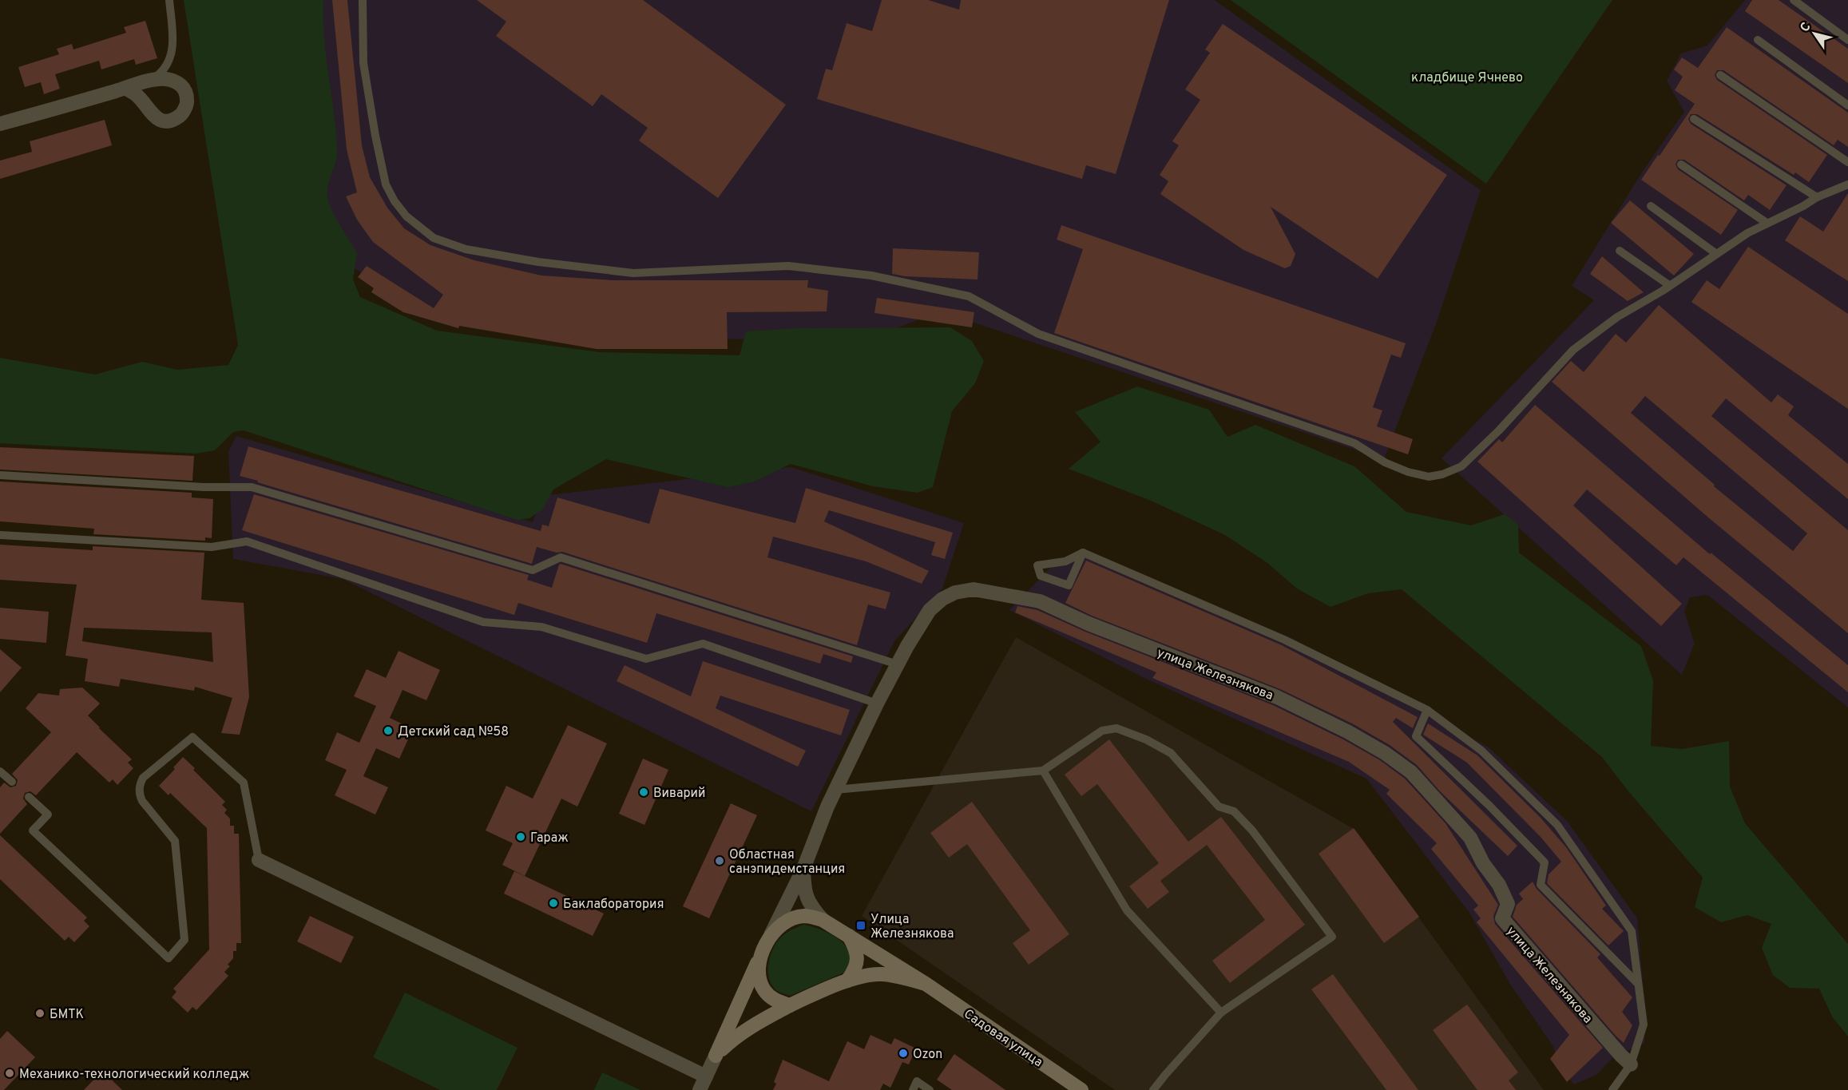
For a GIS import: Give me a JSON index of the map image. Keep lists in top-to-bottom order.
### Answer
{
  "streets": {
    "main road": ["Садовая улица"],
    "street": ["улица Железнякова"]
  },
  "crossings": [
    ["улица Железнякова", "Садовая улица"]
  ],
  "parks": ["кладбище Ячнево"],
  "places": {
    "other": [
      "Детский сад №58",
      "Виварий",
      "Гараж",
      "Областная санэпидемстанция",
      "Баклаборатория",
      "БМТК",
      "Ozon",
      "Механико-технологический колледж"
    ],
    "transit": ["Улица Железнякова"]
  },
  "north": "top left"
}
